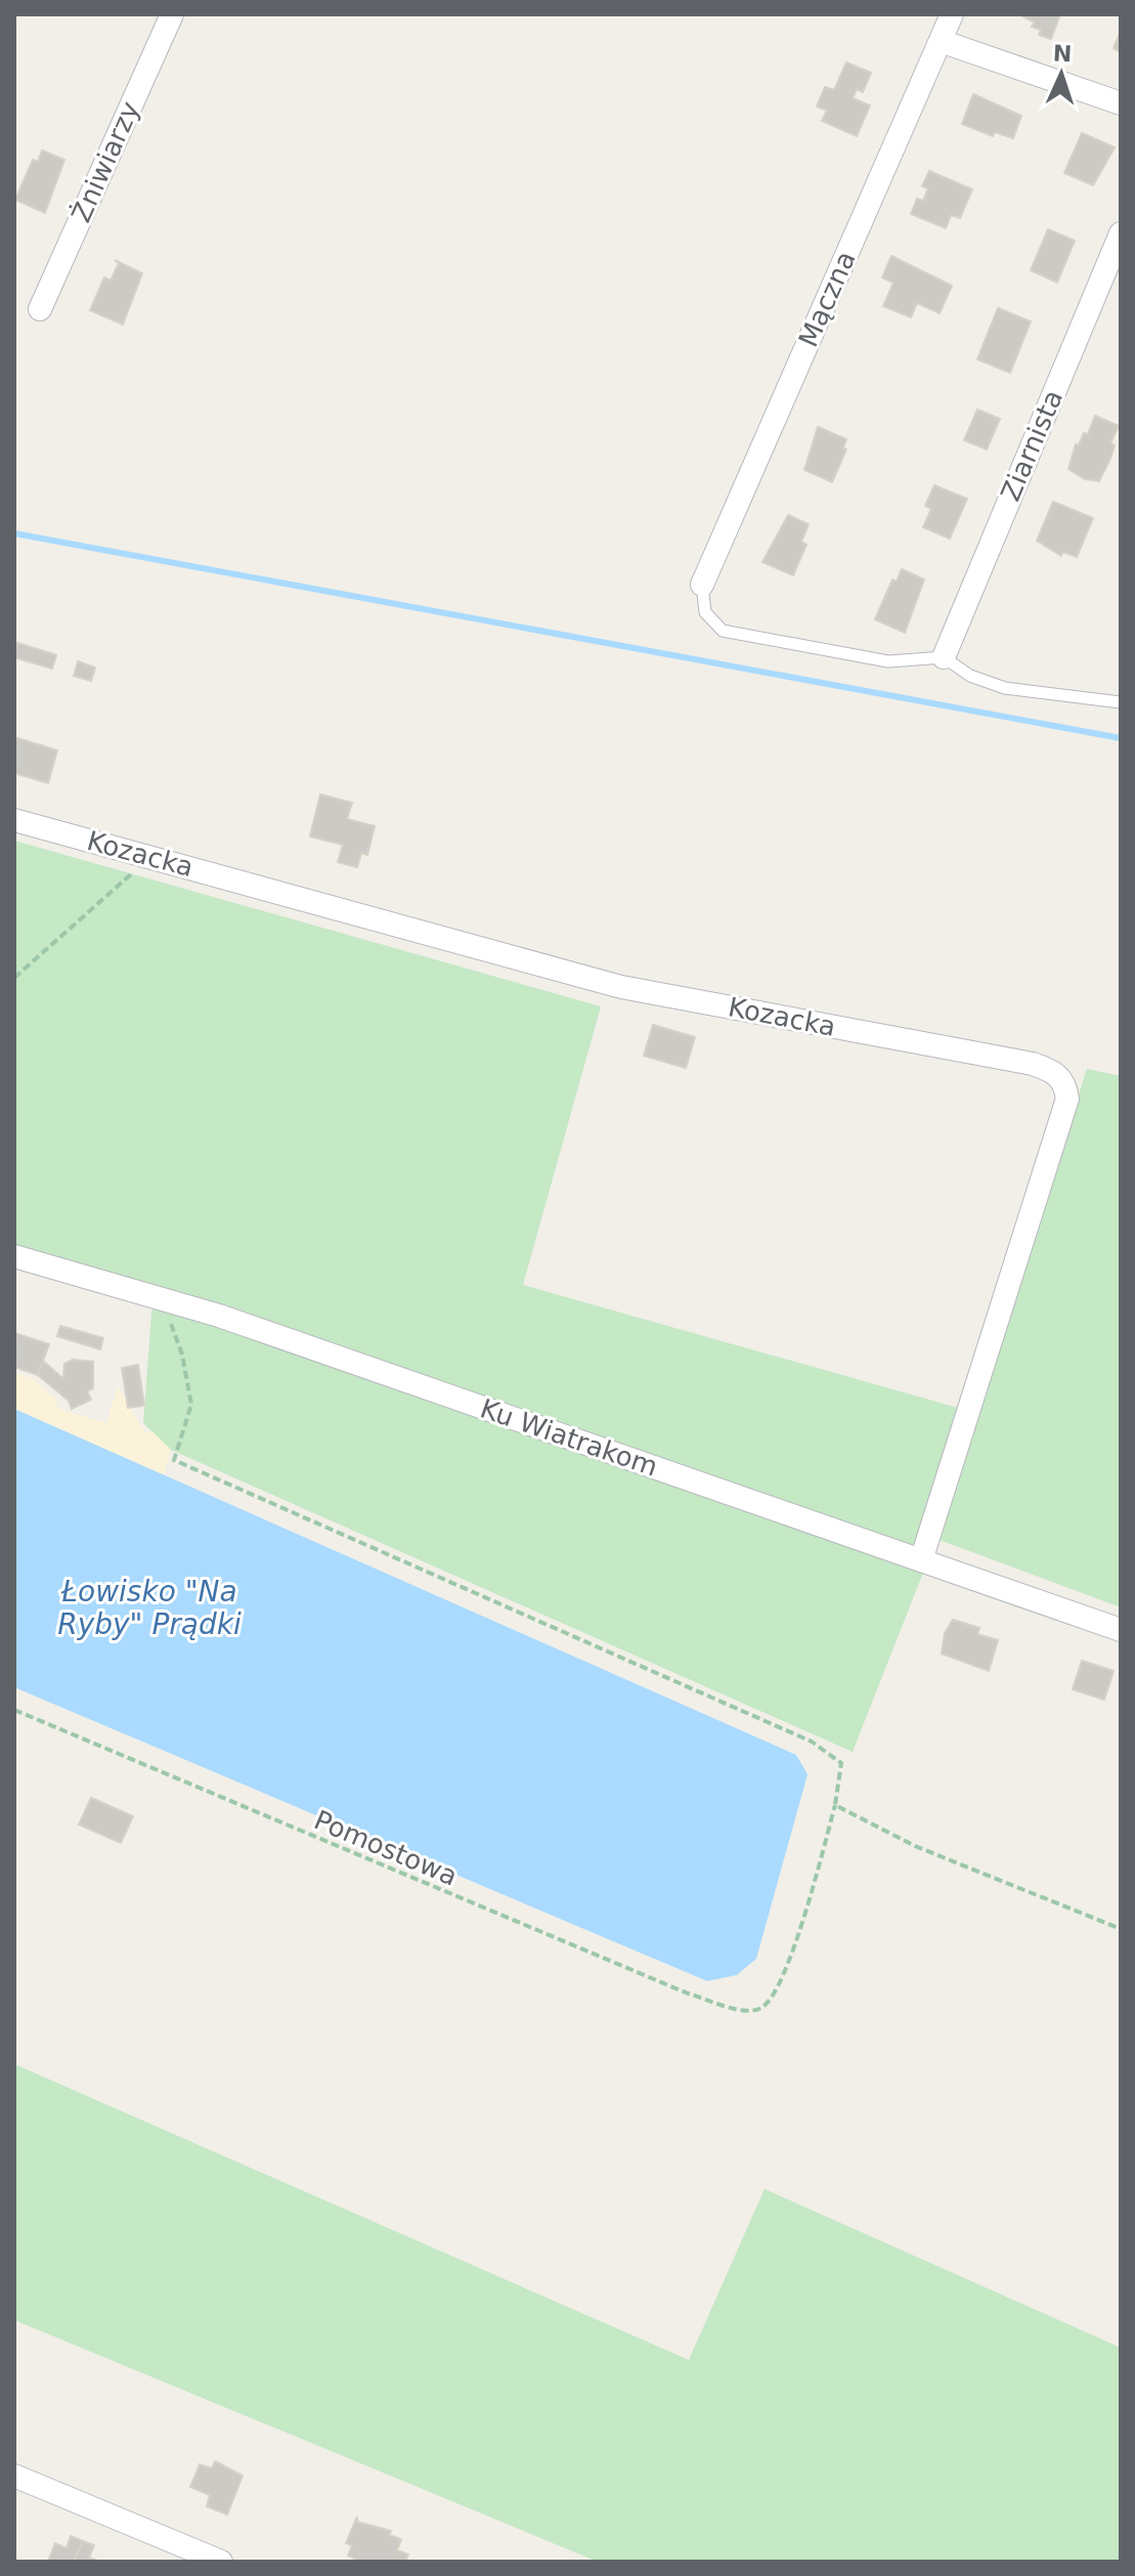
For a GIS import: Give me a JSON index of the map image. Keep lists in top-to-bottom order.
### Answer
{
  "streets": {
    "street": [
      "Żniwiarzy",
      "Mączna",
      "Ziarnista",
      "Kozacka",
      "Ku Wiatrakom"
    ],
    "path": ["Pomostowa"]
  },
  "crossings": [
    ["Kozacka", "Ku Wiatrakom"]
  ],
  "water": ["Łowisko \"Na Ryby\" Prądki"],
  "north": "top"
}
